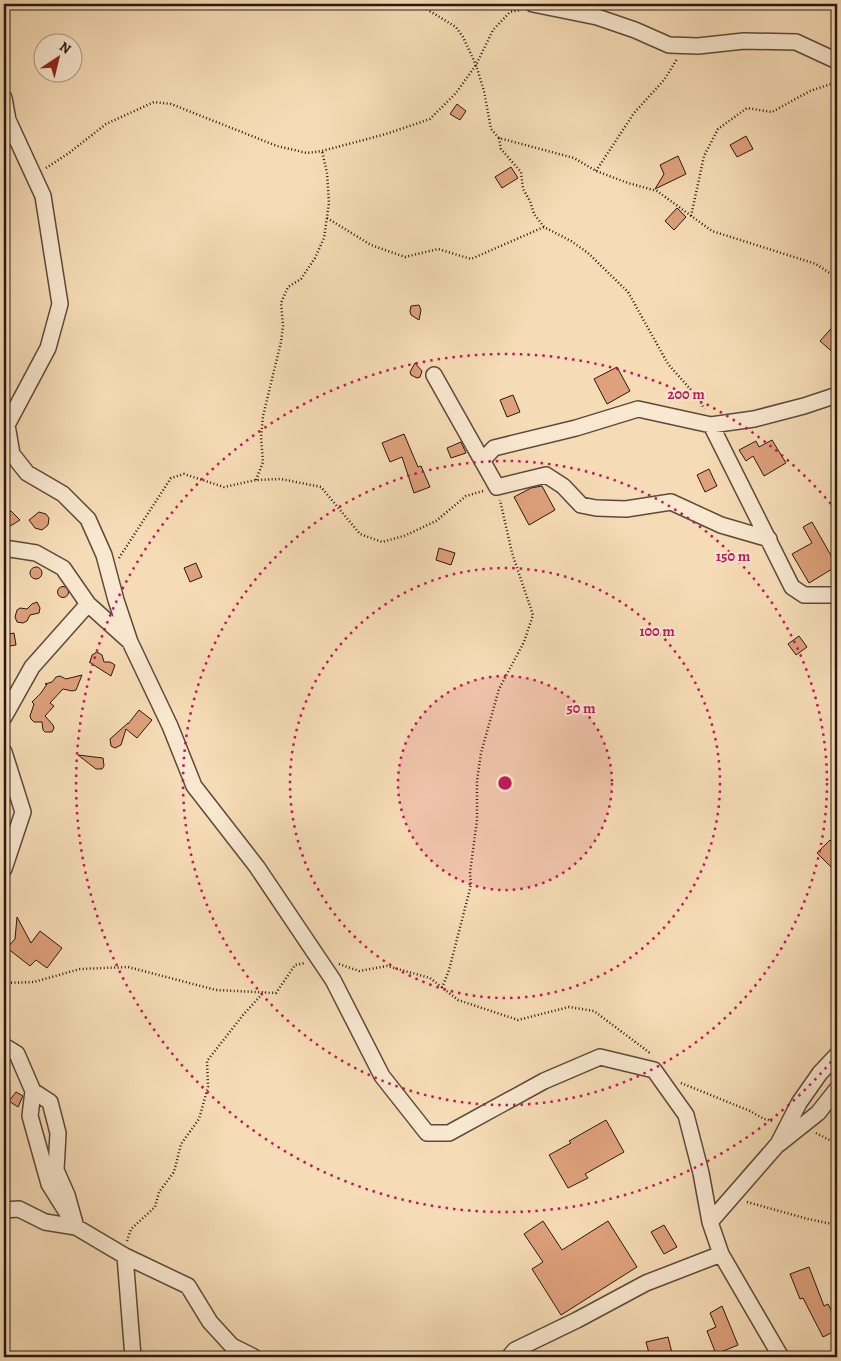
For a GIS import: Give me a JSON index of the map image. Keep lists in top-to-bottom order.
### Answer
{
  "north": "top right",
  "rings": [
    "200 m",
    "150 m",
    "100 m",
    "50 m"
  ]
}
